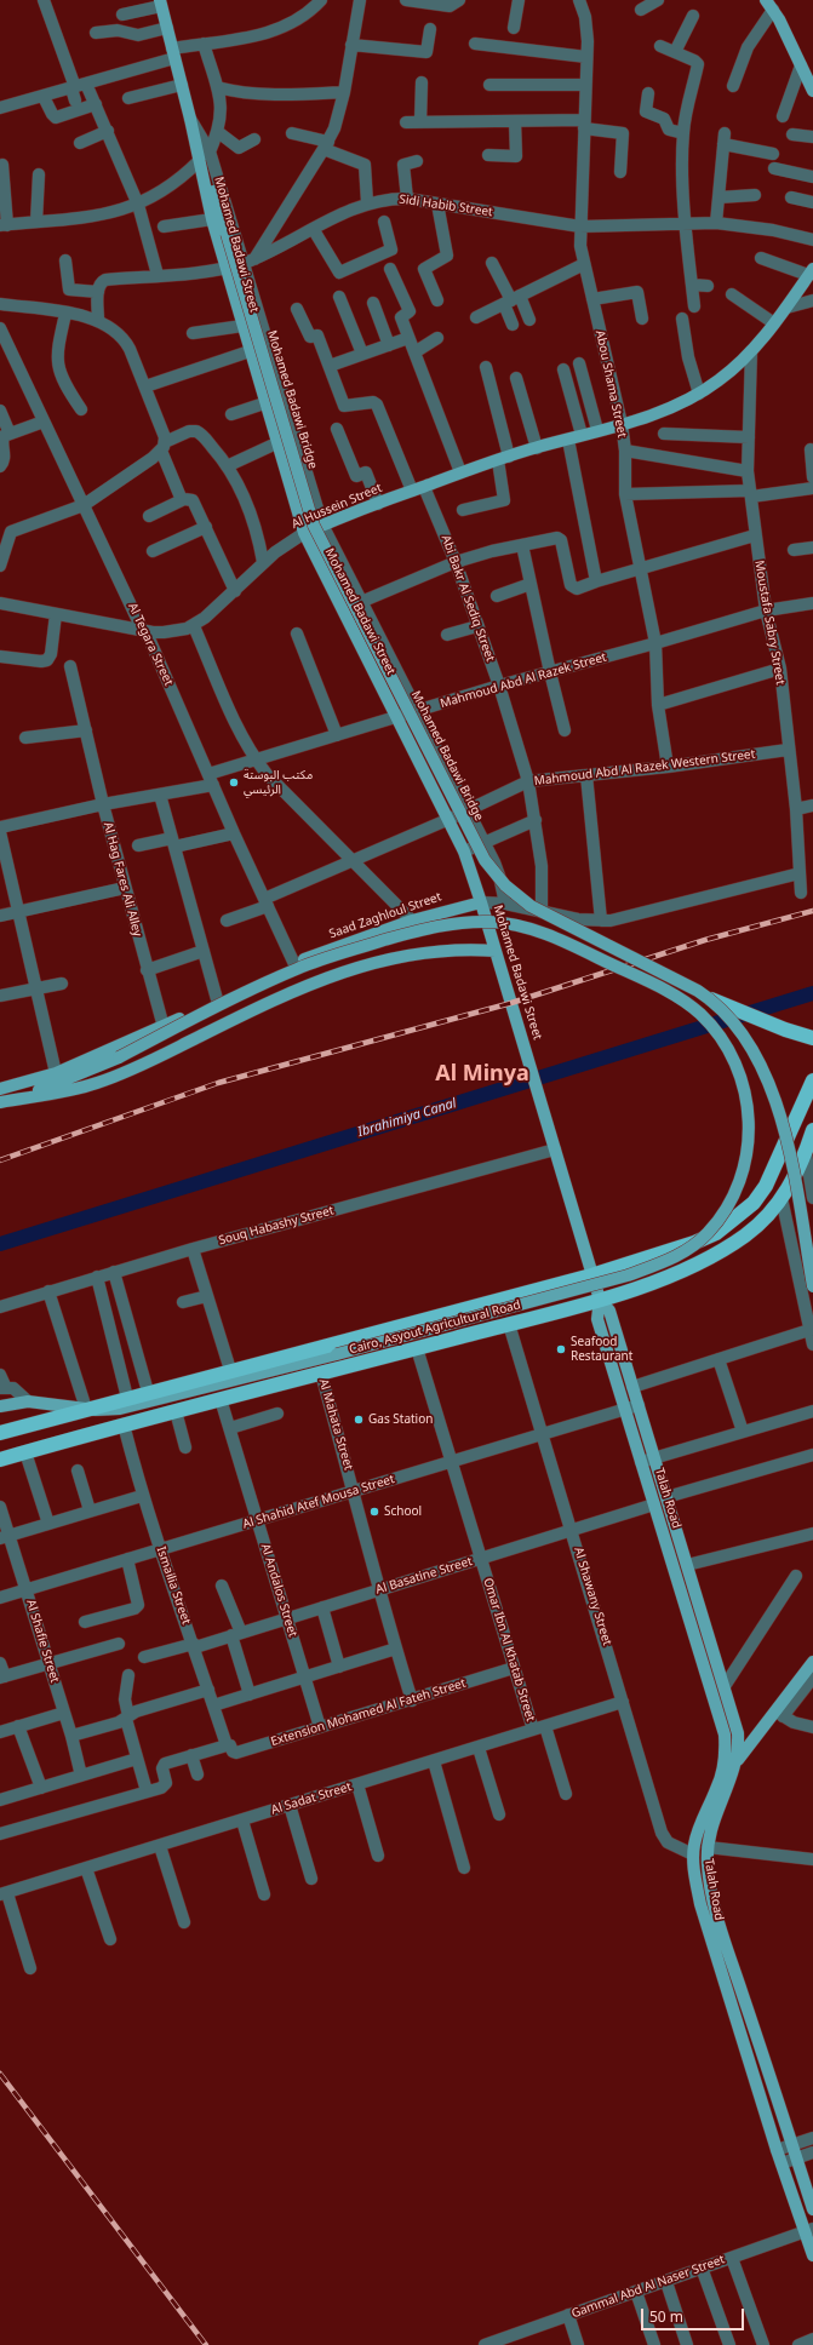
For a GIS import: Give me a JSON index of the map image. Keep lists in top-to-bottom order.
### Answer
{
  "streets": {
    "highway": ["Cairo, Asyout Agricultural Road"],
    "main road": [
      "Mohamed Badawi Street",
      "Mohamed Badawi Bridge",
      "Al Hussein Street",
      "Saad Zaghloul Street",
      "Talah Road"
    ],
    "street": [
      "Sidi Habib Street",
      "Abou Shama Street",
      "Abi Bakr Al Sediq Street",
      "Moustafa Sabry Street",
      "Al Tegara Street",
      "Mahmoud Abd Al Razek Street",
      "Mahmoud Abd Al Razek Western Street",
      "Al Hag Fares Ali Alley",
      "Souq Habashy Street",
      "Al Mahata Street",
      "Al Shahid Atef Mousa Street",
      "Al Basatine Street",
      "Ismailia Street",
      "Al Andalos Street",
      "Al Shawany Street",
      "Al Shafie Street",
      "Omar Ibn Al Khatab Street",
      "Extension Mohamed Al Fateh Street",
      "Al Sadat Street",
      "Gammal Abd Al Naser Street"
    ]
  },
  "crossings": [
    ["Sidi Habib Street", "Mohamed Badawi Street"],
    ["Sidi Habib Street", "Abou Shama Street"],
    ["Mohamed Badawi Street", "Mohamed Badawi Bridge"],
    ["Mohamed Badawi Street", "Al Hussein Street"],
    ["Mohamed Badawi Street", "Mahmoud Abd Al Razek Street"],
    ["Mohamed Badawi Street", "Mahmoud Abd Al Razek Western Street"],
    ["Mohamed Badawi Street", "Saad Zaghloul Street"],
    ["Mohamed Badawi Street", "Souq Habashy Street"],
    ["Mohamed Badawi Street", "Cairo, Asyout Agricultural Road"],
    ["Mohamed Badawi Street", "Talah Road"],
    ["Abou Shama Street", "Al Hussein Street"],
    ["Abou Shama Street", "Mahmoud Abd Al Razek Street"],
    ["Abou Shama Street", "Mahmoud Abd Al Razek Western Street"],
    ["Al Hussein Street", "Abi Bakr Al Sediq Street"],
    ["Al Hussein Street", "Moustafa Sabry Street"],
    ["Al Hussein Street", "Al Tegara Street"],
    ["Abi Bakr Al Sediq Street", "Mahmoud Abd Al Razek Street"],
    ["Abi Bakr Al Sediq Street", "Mahmoud Abd Al Razek Western Street"],
    ["Abi Bakr Al Sediq Street", "Saad Zaghloul Street"],
    ["Moustafa Sabry Street", "Mahmoud Abd Al Razek Street"],
    ["Moustafa Sabry Street", "Mahmoud Abd Al Razek Western Street"],
    ["Moustafa Sabry Street", "Saad Zaghloul Street"],
    ["Al Tegara Street", "Mahmoud Abd Al Razek Street"],
    ["Al Tegara Street", "Mahmoud Abd Al Razek Western Street"],
    ["Al Tegara Street", "Saad Zaghloul Street"],
    ["Mahmoud Abd Al Razek Street", "Al Hag Fares Ali Alley"],
    ["Al Hag Fares Ali Alley", "Saad Zaghloul Street"],
    ["Cairo, Asyout Agricultural Road", "Al Mahata Street"],
    ["Cairo, Asyout Agricultural Road", "Talah Road"],
    ["Cairo, Asyout Agricultural Road", "Ismailia Street"],
    ["Cairo, Asyout Agricultural Road", "Al Andalos Street"],
    ["Cairo, Asyout Agricultural Road", "Al Shawany Street"],
    ["Cairo, Asyout Agricultural Road", "Omar Ibn Al Khatab Street"],
    ["Al Mahata Street", "Al Shahid Atef Mousa Street"],
    ["Al Mahata Street", "Al Basatine Street"],
    ["Al Mahata Street", "Extension Mohamed Al Fateh Street"],
    ["Talah Road", "Al Shahid Atef Mousa Street"],
    ["Talah Road", "Al Basatine Street"],
    ["Talah Road", "Al Shawany Street"],
    ["Talah Road", "Gammal Abd Al Naser Street"],
    ["Al Shahid Atef Mousa Street", "Ismailia Street"],
    ["Al Shahid Atef Mousa Street", "Al Andalos Street"],
    ["Al Shahid Atef Mousa Street", "Al Shawany Street"],
    ["Al Shahid Atef Mousa Street", "Al Shafie Street"],
    ["Al Shahid Atef Mousa Street", "Omar Ibn Al Khatab Street"],
    ["Al Basatine Street", "Ismailia Street"],
    ["Al Basatine Street", "Al Andalos Street"],
    ["Al Basatine Street", "Al Shawany Street"],
    ["Al Basatine Street", "Omar Ibn Al Khatab Street"],
    ["Ismailia Street", "Extension Mohamed Al Fateh Street"],
    ["Al Andalos Street", "Extension Mohamed Al Fateh Street"],
    ["Al Shawany Street", "Al Sadat Street"],
    ["Omar Ibn Al Khatab Street", "Extension Mohamed Al Fateh Street"],
    ["Omar Ibn Al Khatab Street", "Al Sadat Street"]
  ],
  "districts": ["Al Minya"],
  "water": ["Ibrahimiya Canal"],
  "places": [
    "مكتب البوستة الرئيسي",
    "Seafood Restaurant",
    "Gas Station",
    "School"
  ],
  "scale_bar": "50 m"
}
